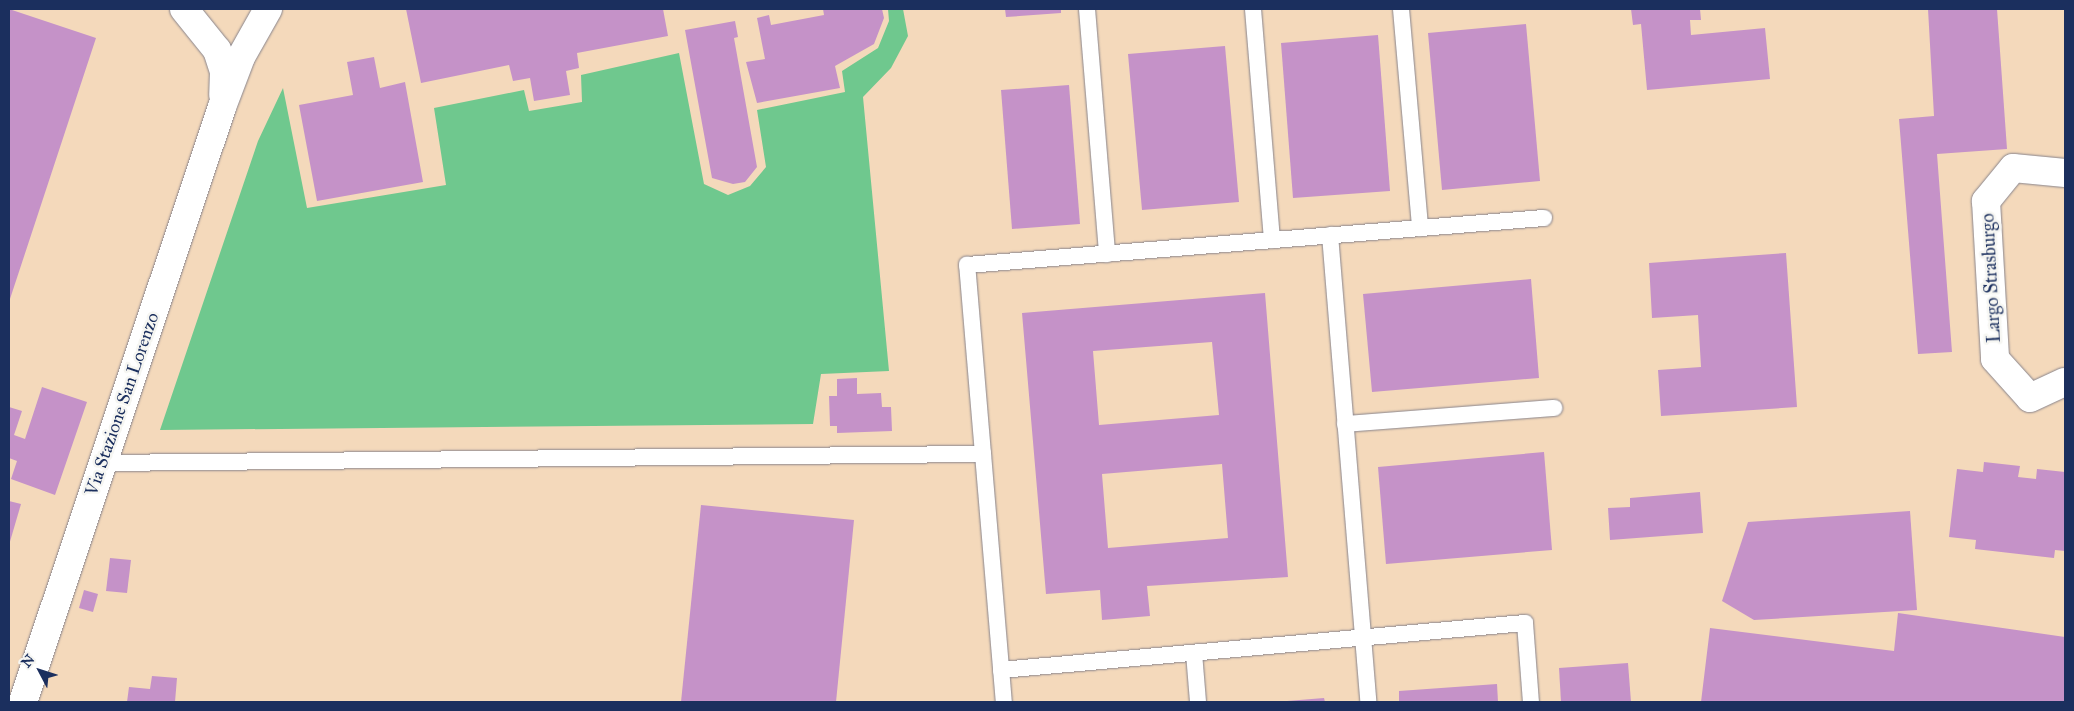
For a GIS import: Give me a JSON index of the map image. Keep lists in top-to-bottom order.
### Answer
{
  "streets": {
    "street": ["Largo Strasburgo", "Via Stazione San Lorenzo"]
  },
  "north": "top left"
}
